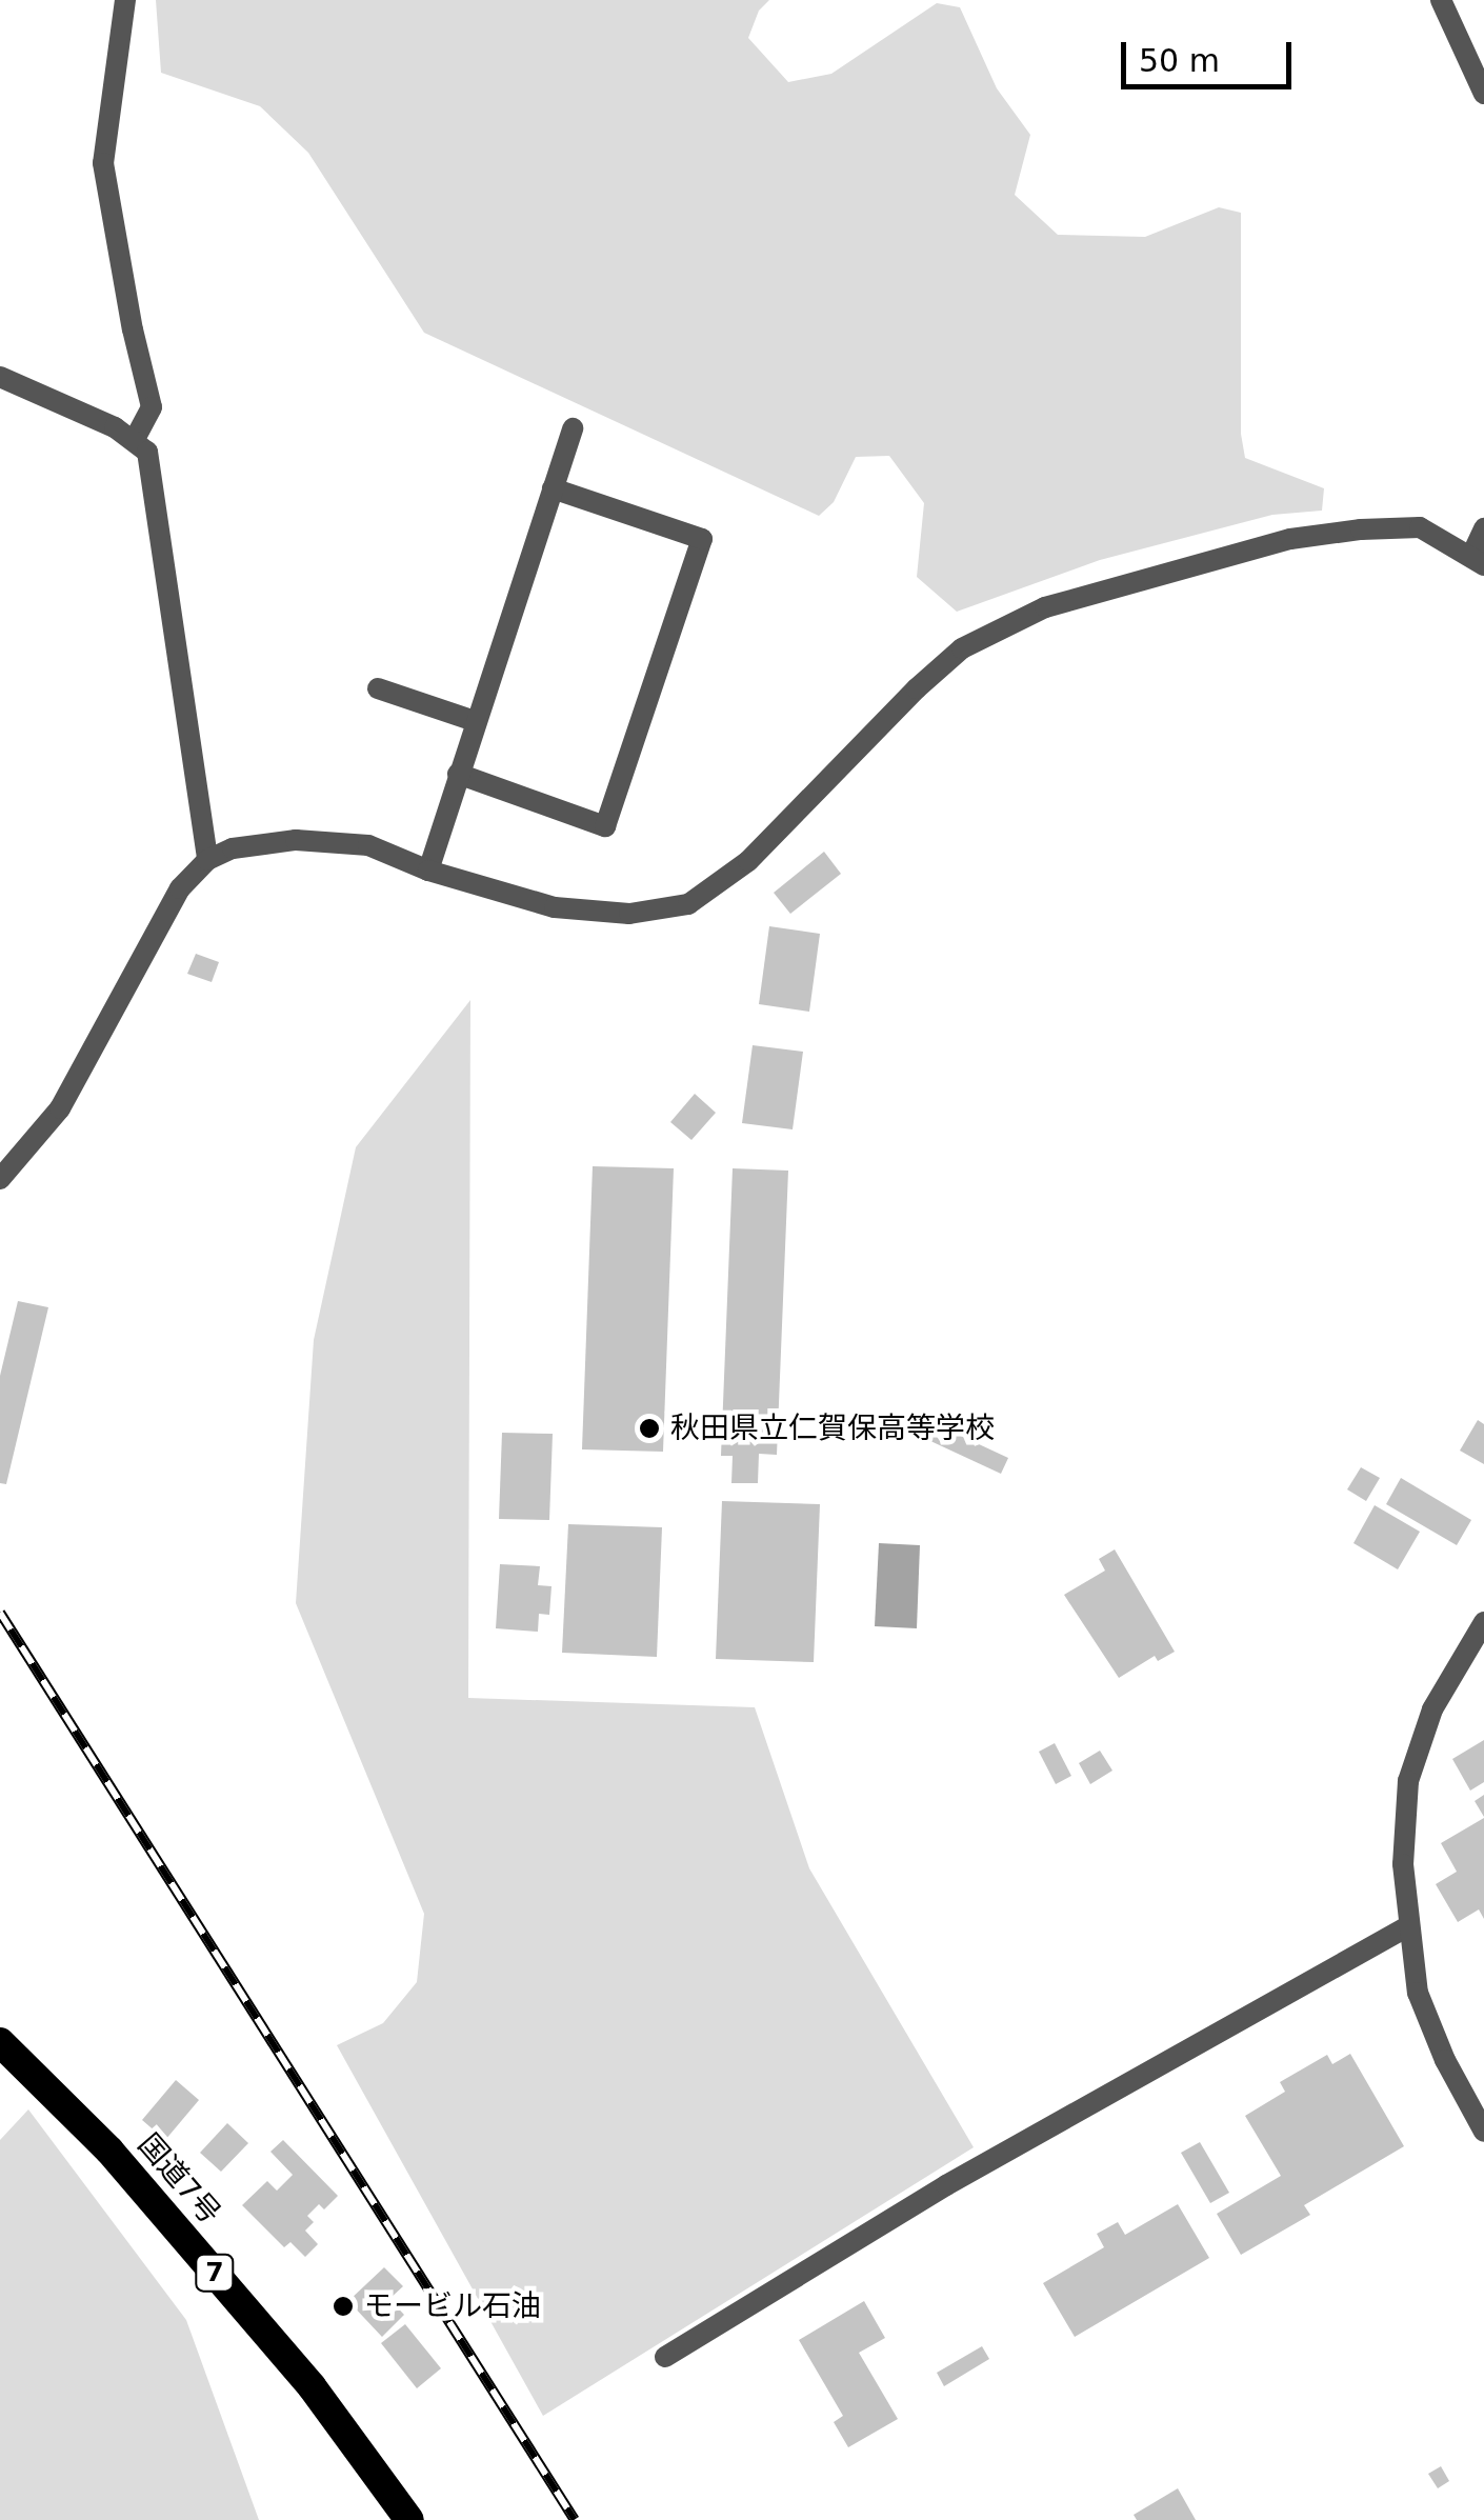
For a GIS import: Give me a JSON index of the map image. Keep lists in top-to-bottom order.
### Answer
{
  "streets": {
    "highway": ["国道7号", "7"]
  },
  "places": ["秋田県立仁賀保高等学校", "モービル石油"],
  "scale_bar": "50 m"
}
